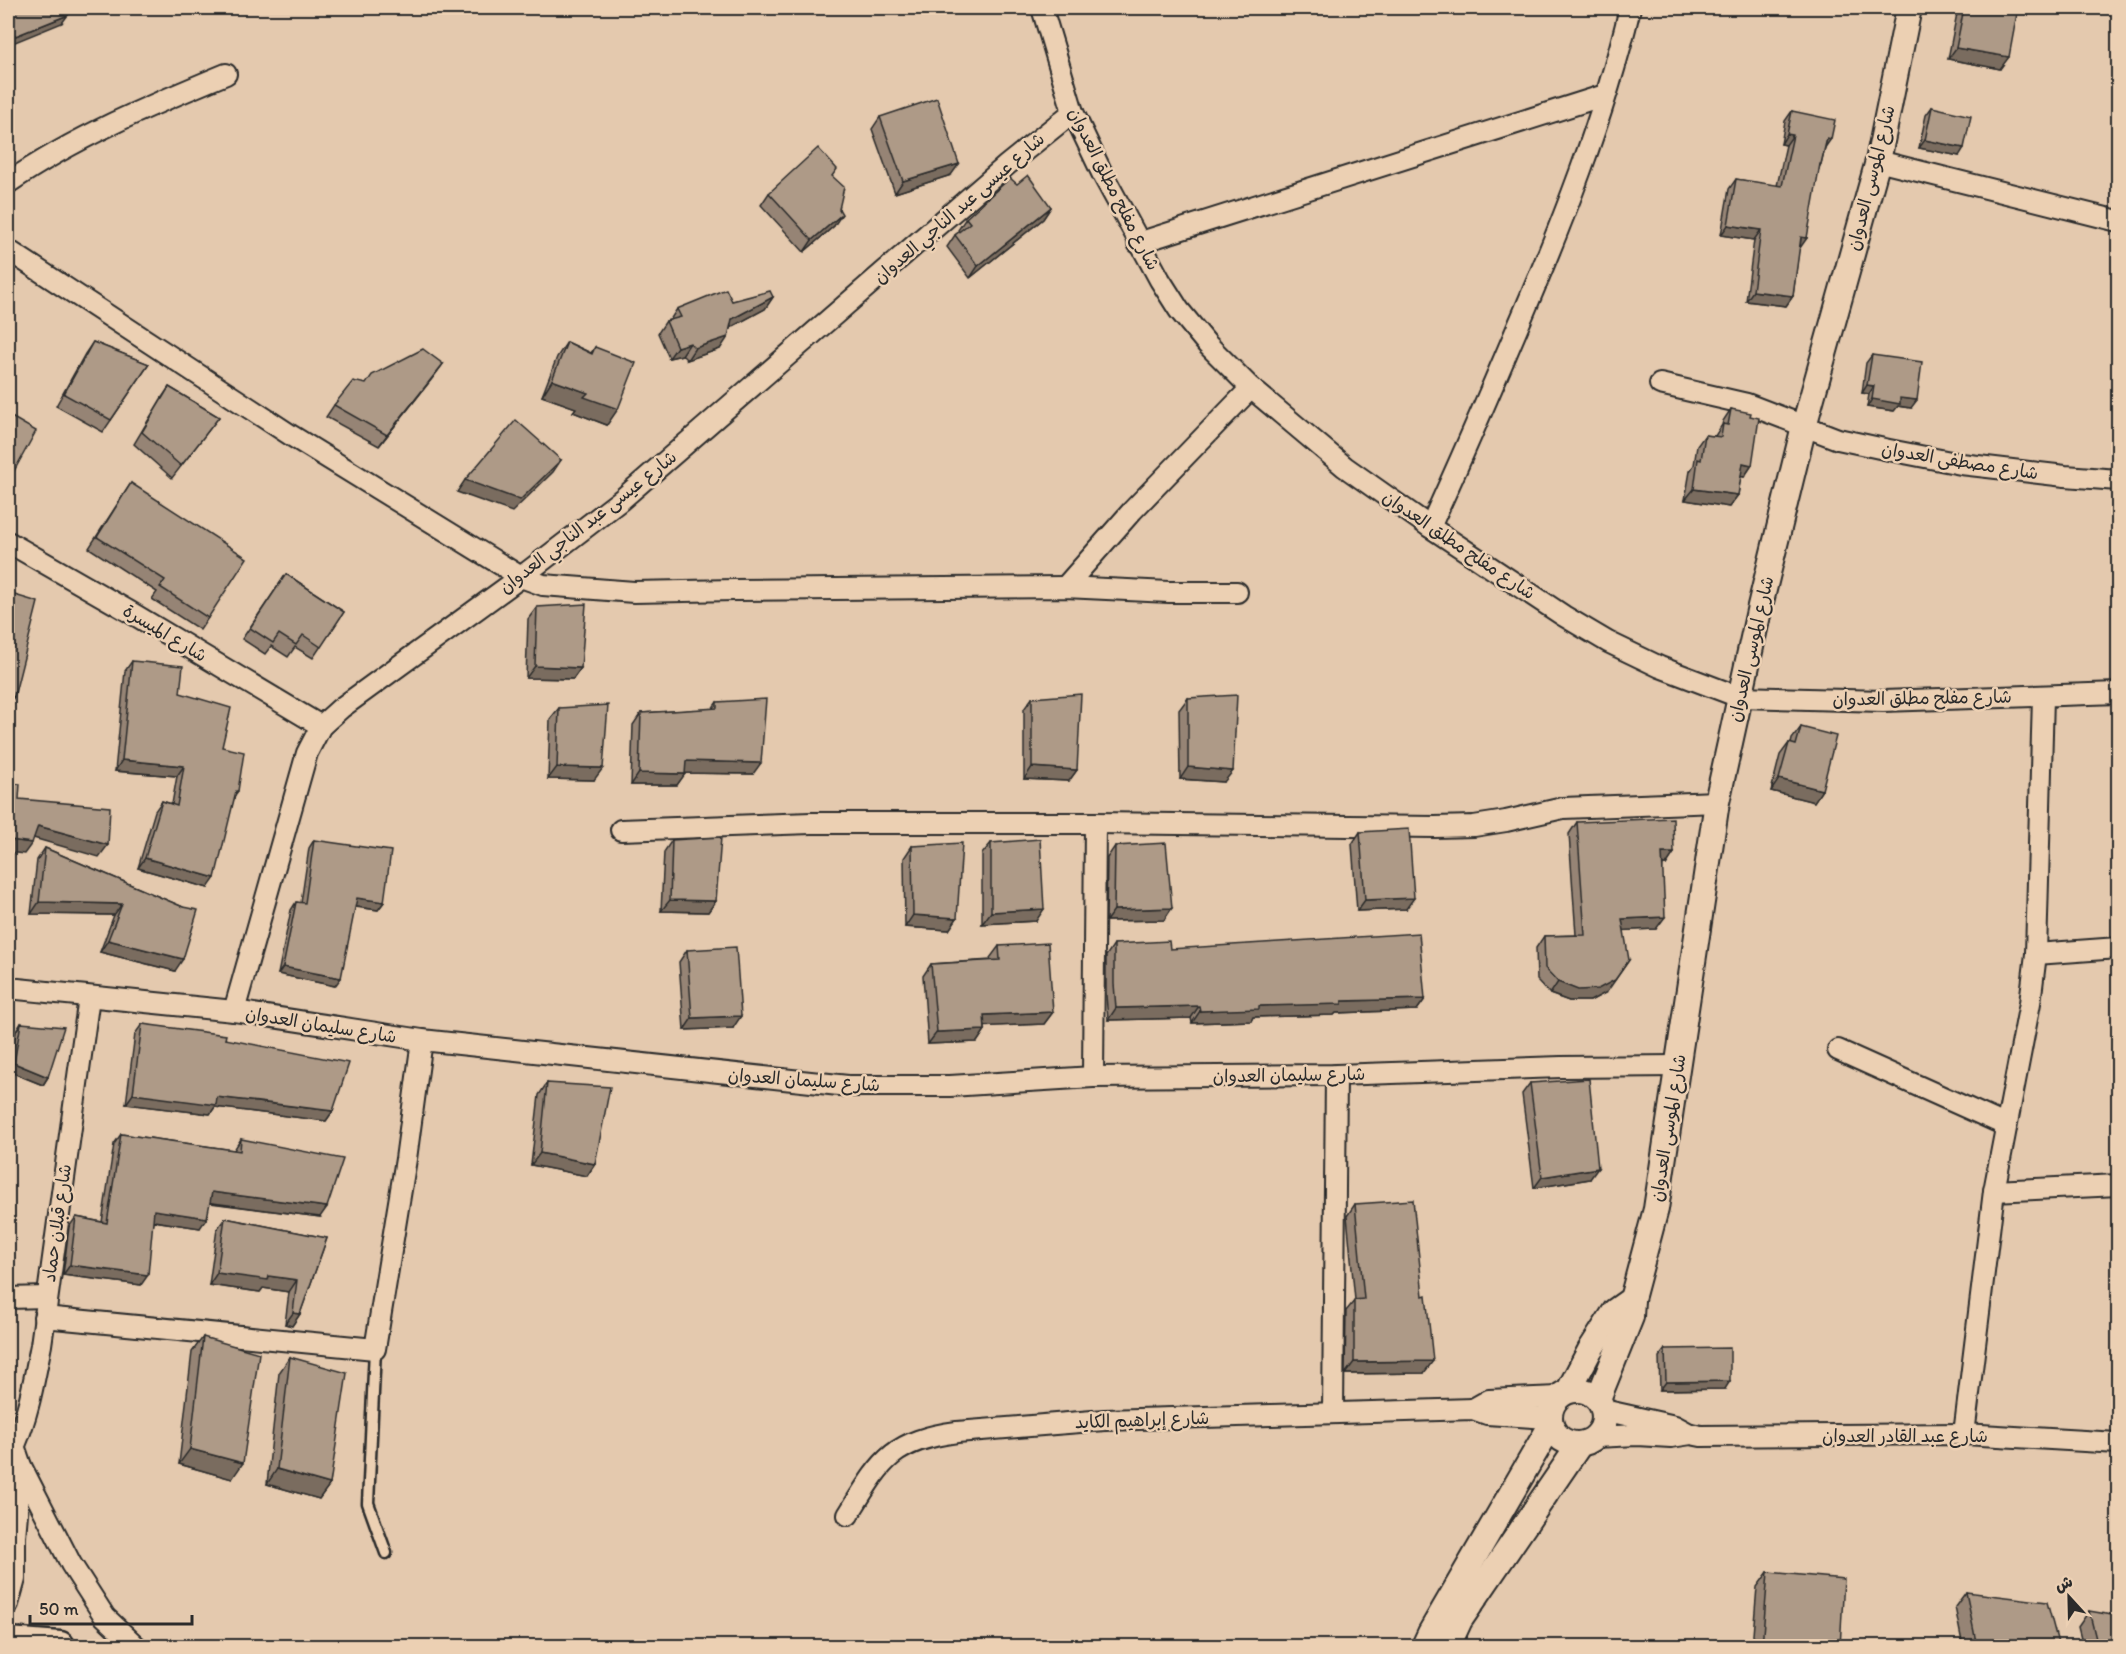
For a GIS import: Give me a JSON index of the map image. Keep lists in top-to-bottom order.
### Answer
{
  "streets": {
    "street": [
      "شارع الموسى العدوان",
      "شارع مفلح مطلق العدوان",
      "شارع عيسى عبد الناجي العدوان",
      "شارع مصطفى العدوان",
      "شارع الميسرة",
      "شارع سليمان العدوان",
      "شارع قبلان حماد",
      "شارع إبراهيم الكايد",
      "شارع عبد القادر العدوان"
    ]
  },
  "crossings": [
    ["شارع الموسى العدوان", "شارع مفلح مطلق العدوان"],
    ["شارع الموسى العدوان", "شارع مصطفى العدوان"],
    ["شارع الموسى العدوان", "شارع سليمان العدوان"],
    ["شارع الموسى العدوان", "شارع إبراهيم الكايد"],
    ["شارع الموسى العدوان", "شارع عبد القادر العدوان"],
    ["شارع مفلح مطلق العدوان", "شارع عيسى عبد الناجي العدوان"],
    ["شارع عيسى عبد الناجي العدوان", "شارع الميسرة"],
    ["شارع عيسى عبد الناجي العدوان", "شارع سليمان العدوان"],
    ["شارع سليمان العدوان", "شارع قبلان حماد"],
    ["شارع إبراهيم الكايد", "شارع عبد القادر العدوان"]
  ],
  "scale_bar": "50 m",
  "north": "top"
}
